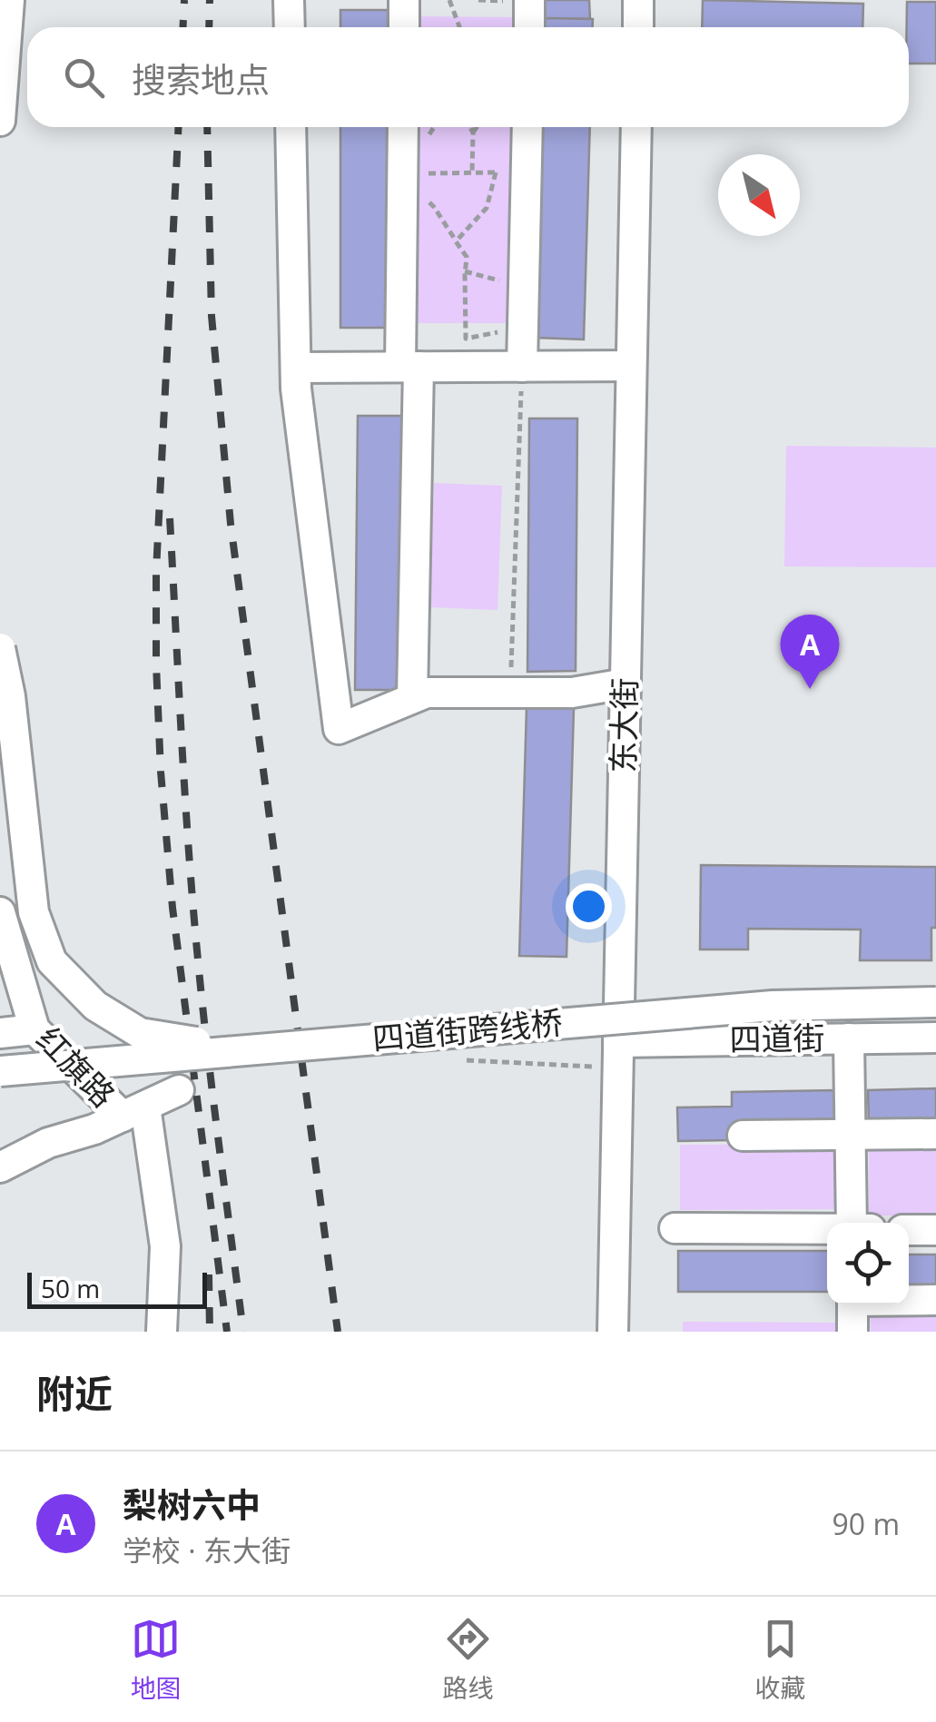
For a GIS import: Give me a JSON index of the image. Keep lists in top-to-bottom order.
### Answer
{
  "streets": {
    "street": [
      "东大街",
      "四道街跨线桥",
      "四道街",
      "红旗路"
    ]
  },
  "crossings": [
    ["东大街", "四道街"]
  ],
  "scale_bar": "50 m",
  "north": "bottom right",
  "page": {
    "search": "搜索地点",
    "pins": "A",
    "scale": "50 m",
    "heading": "附近",
    "list": [
      {
        "mark": "A",
        "name": "梨树六中",
        "note": "学校 · 东大街",
        "value": "90 m"
      }
    ],
    "nav": ["地图", "路线", "收藏"]
  }
}
